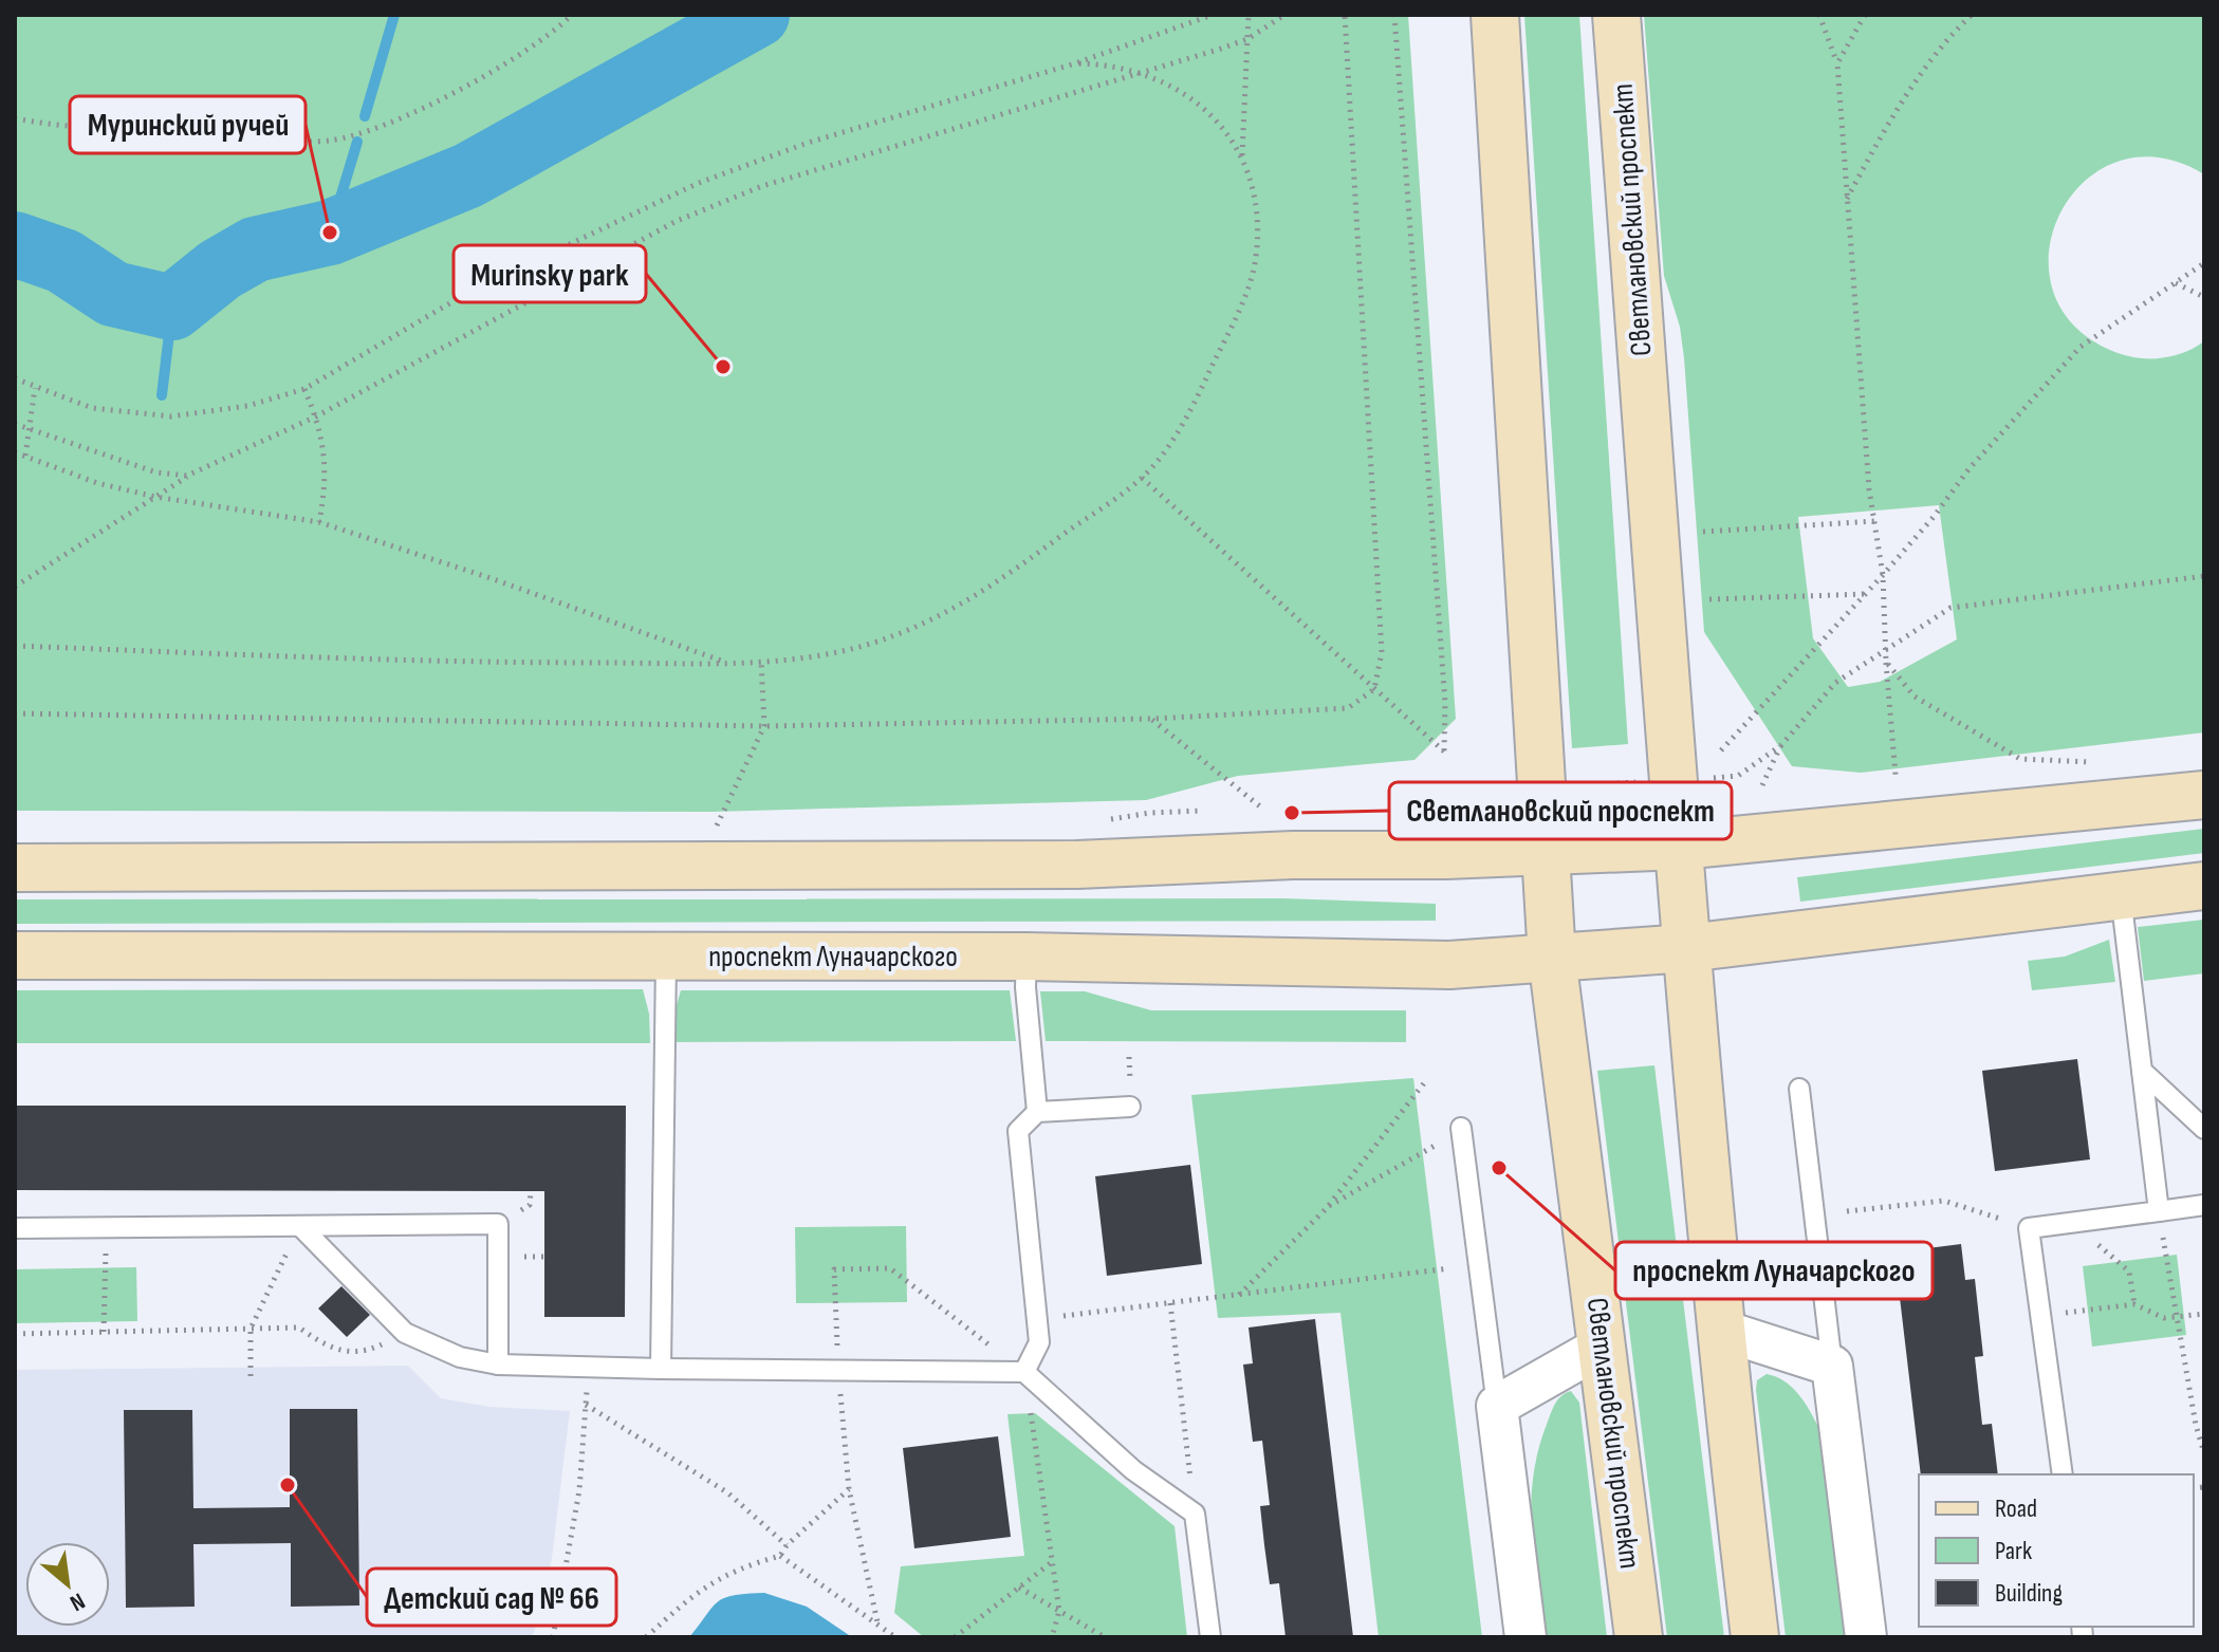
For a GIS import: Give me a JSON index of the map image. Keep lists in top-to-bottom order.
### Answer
{
  "streets": {
    "main road": ["Светлановский проспект", "проспект Луначарского"]
  },
  "crossings": [
    ["Светлановский проспект", "проспект Луначарского"]
  ],
  "places": [
    "Муринский ручей",
    "Murinsky park",
    "Светлановский проспект",
    "проспект Луначарского",
    "Детский сад № 66"
  ],
  "legend": ["Road", "Park", "Building"],
  "north": "bottom right"
}
